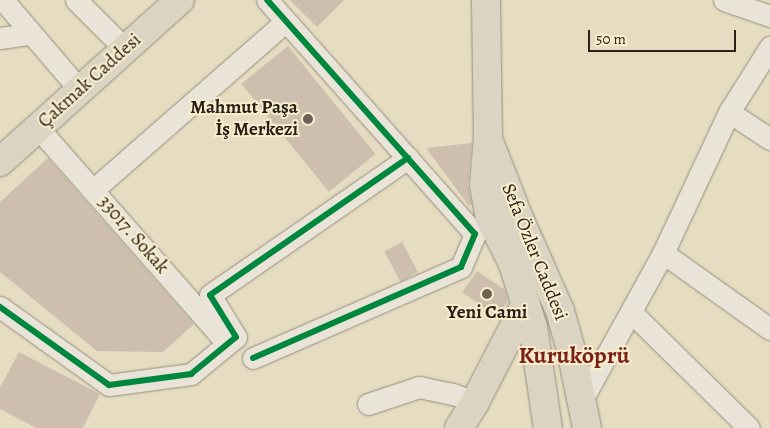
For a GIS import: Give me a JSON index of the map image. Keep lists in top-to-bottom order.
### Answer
{
  "streets": {
    "main road": ["Çakmak Caddesi", "Sefa Özler Caddesi"],
    "street": ["33017. Sokak"]
  },
  "crossings": [
    ["Çakmak Caddesi", "33017. Sokak"]
  ],
  "districts": ["Kuruköprü"],
  "places": ["Mahmut Paşa İş Merkezi", "Yeni Cami"],
  "scale_bar": "50 m"
}
